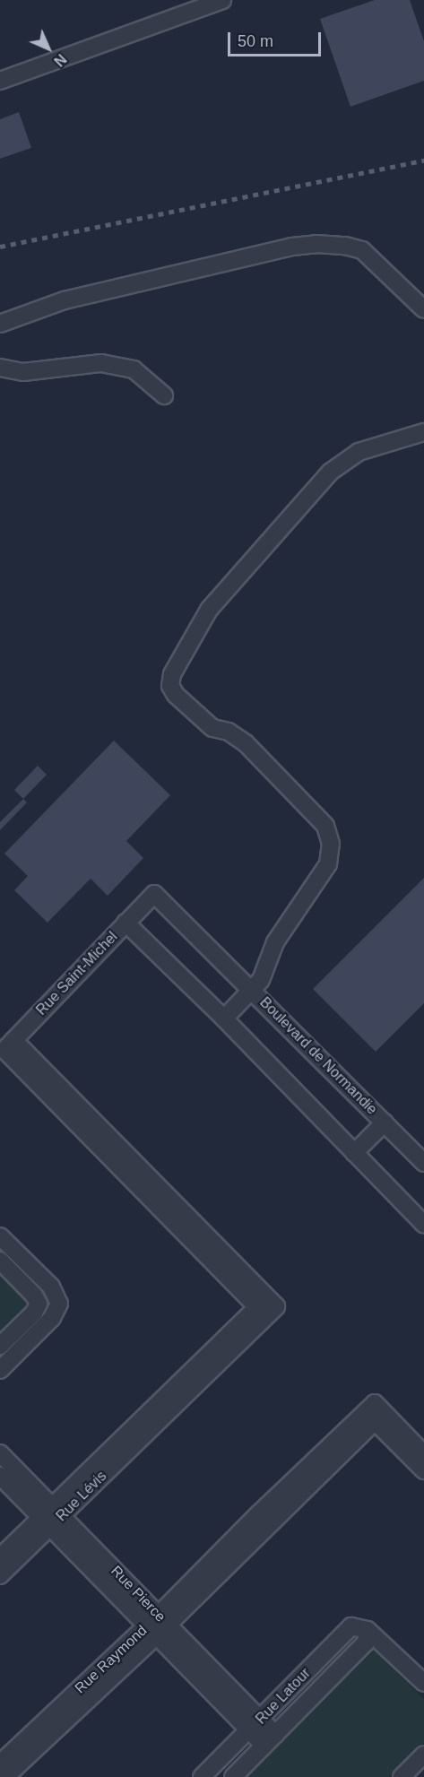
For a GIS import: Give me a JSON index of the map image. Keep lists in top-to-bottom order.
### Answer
{
  "streets": {
    "street": [
      "Rue Saint-Michel",
      "Boulevard de Normandie",
      "Rue Lévis",
      "Rue Pierce",
      "Rue Raymond",
      "Rue Latour"
    ]
  },
  "crossings": [
    ["Rue Saint-Michel", "Boulevard de Normandie"],
    ["Rue Lévis", "Rue Pierce"],
    ["Rue Pierce", "Rue Raymond"],
    ["Rue Pierce", "Rue Latour"]
  ],
  "scale_bar": "50 m",
  "north": "bottom right"
}
